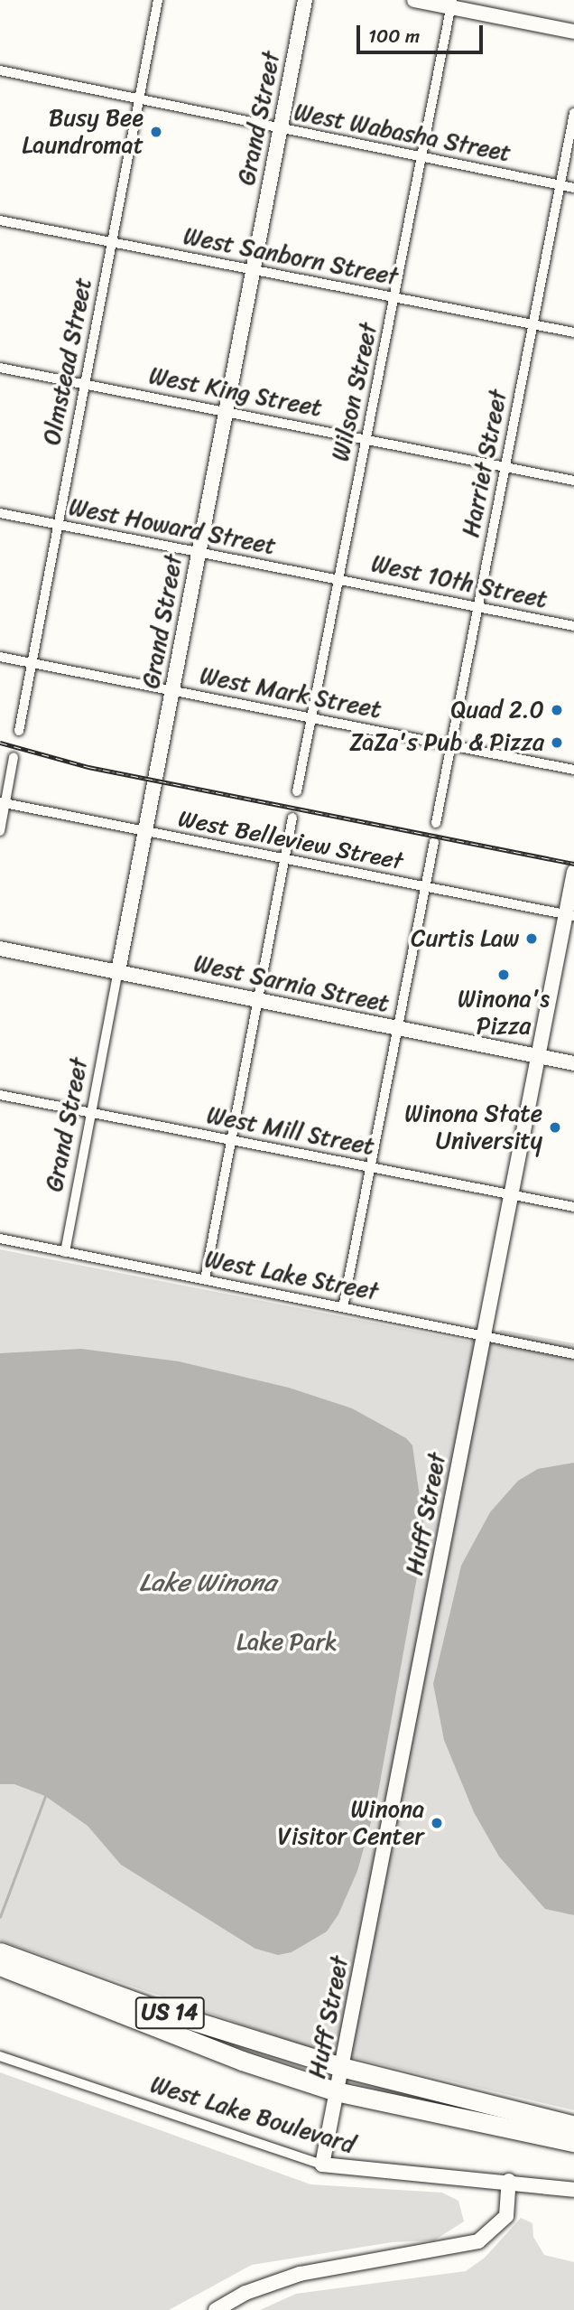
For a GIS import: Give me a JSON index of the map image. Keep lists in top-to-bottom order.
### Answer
{
  "streets": {
    "highway": ["US 14"],
    "main road": [
      "Grand Street",
      "West Sarnia Street",
      "Huff Street",
      "West Lake Boulevard"
    ],
    "street": [
      "West Wabasha Street",
      "West Sanborn Street",
      "Olmstead Street",
      "West King Street",
      "Wilson Street",
      "Harriet Street",
      "West Howard Street",
      "West 10th Street",
      "West Mark Street",
      "West Belleview Street",
      "West Mill Street",
      "West Lake Street"
    ]
  },
  "crossings": [
    ["Grand Street", "West Wabasha Street"],
    ["Grand Street", "West Sanborn Street"],
    ["Grand Street", "West King Street"],
    ["Grand Street", "West Howard Street"],
    ["Grand Street", "West Mark Street"],
    ["Grand Street", "West Belleview Street"],
    ["Grand Street", "West Sarnia Street"],
    ["Grand Street", "West Mill Street"],
    ["Grand Street", "West Lake Street"],
    ["West Wabasha Street", "Olmstead Street"],
    ["West Wabasha Street", "Wilson Street"],
    ["West Wabasha Street", "Harriet Street"],
    ["West Sanborn Street", "Olmstead Street"],
    ["West Sanborn Street", "Wilson Street"],
    ["West Sanborn Street", "Harriet Street"],
    ["Olmstead Street", "West King Street"],
    ["Olmstead Street", "West Howard Street"],
    ["Olmstead Street", "West Mark Street"],
    ["West King Street", "Wilson Street"],
    ["West King Street", "Harriet Street"],
    ["Wilson Street", "West Howard Street"],
    ["Wilson Street", "West 10th Street"],
    ["Wilson Street", "West Mark Street"],
    ["Harriet Street", "West 10th Street"],
    ["Harriet Street", "West Mark Street"],
    ["West Howard Street", "West 10th Street"],
    ["West Belleview Street", "Huff Street"],
    ["West Sarnia Street", "Huff Street"],
    ["West Mill Street", "Huff Street"],
    ["West Lake Street", "Huff Street"],
    ["Huff Street", "US 14"],
    ["Huff Street", "West Lake Boulevard"]
  ],
  "water": ["Lake Winona"],
  "parks": ["Lake Park"],
  "places": [
    "Busy Bee Laundromat",
    "Quad 2.0",
    "ZaZa's Pub & Pizza",
    "Curtis Law",
    "Winona's Pizza",
    "Winona State University",
    "Winona Visitor Center"
  ],
  "scale_bar": "100 m"
}
